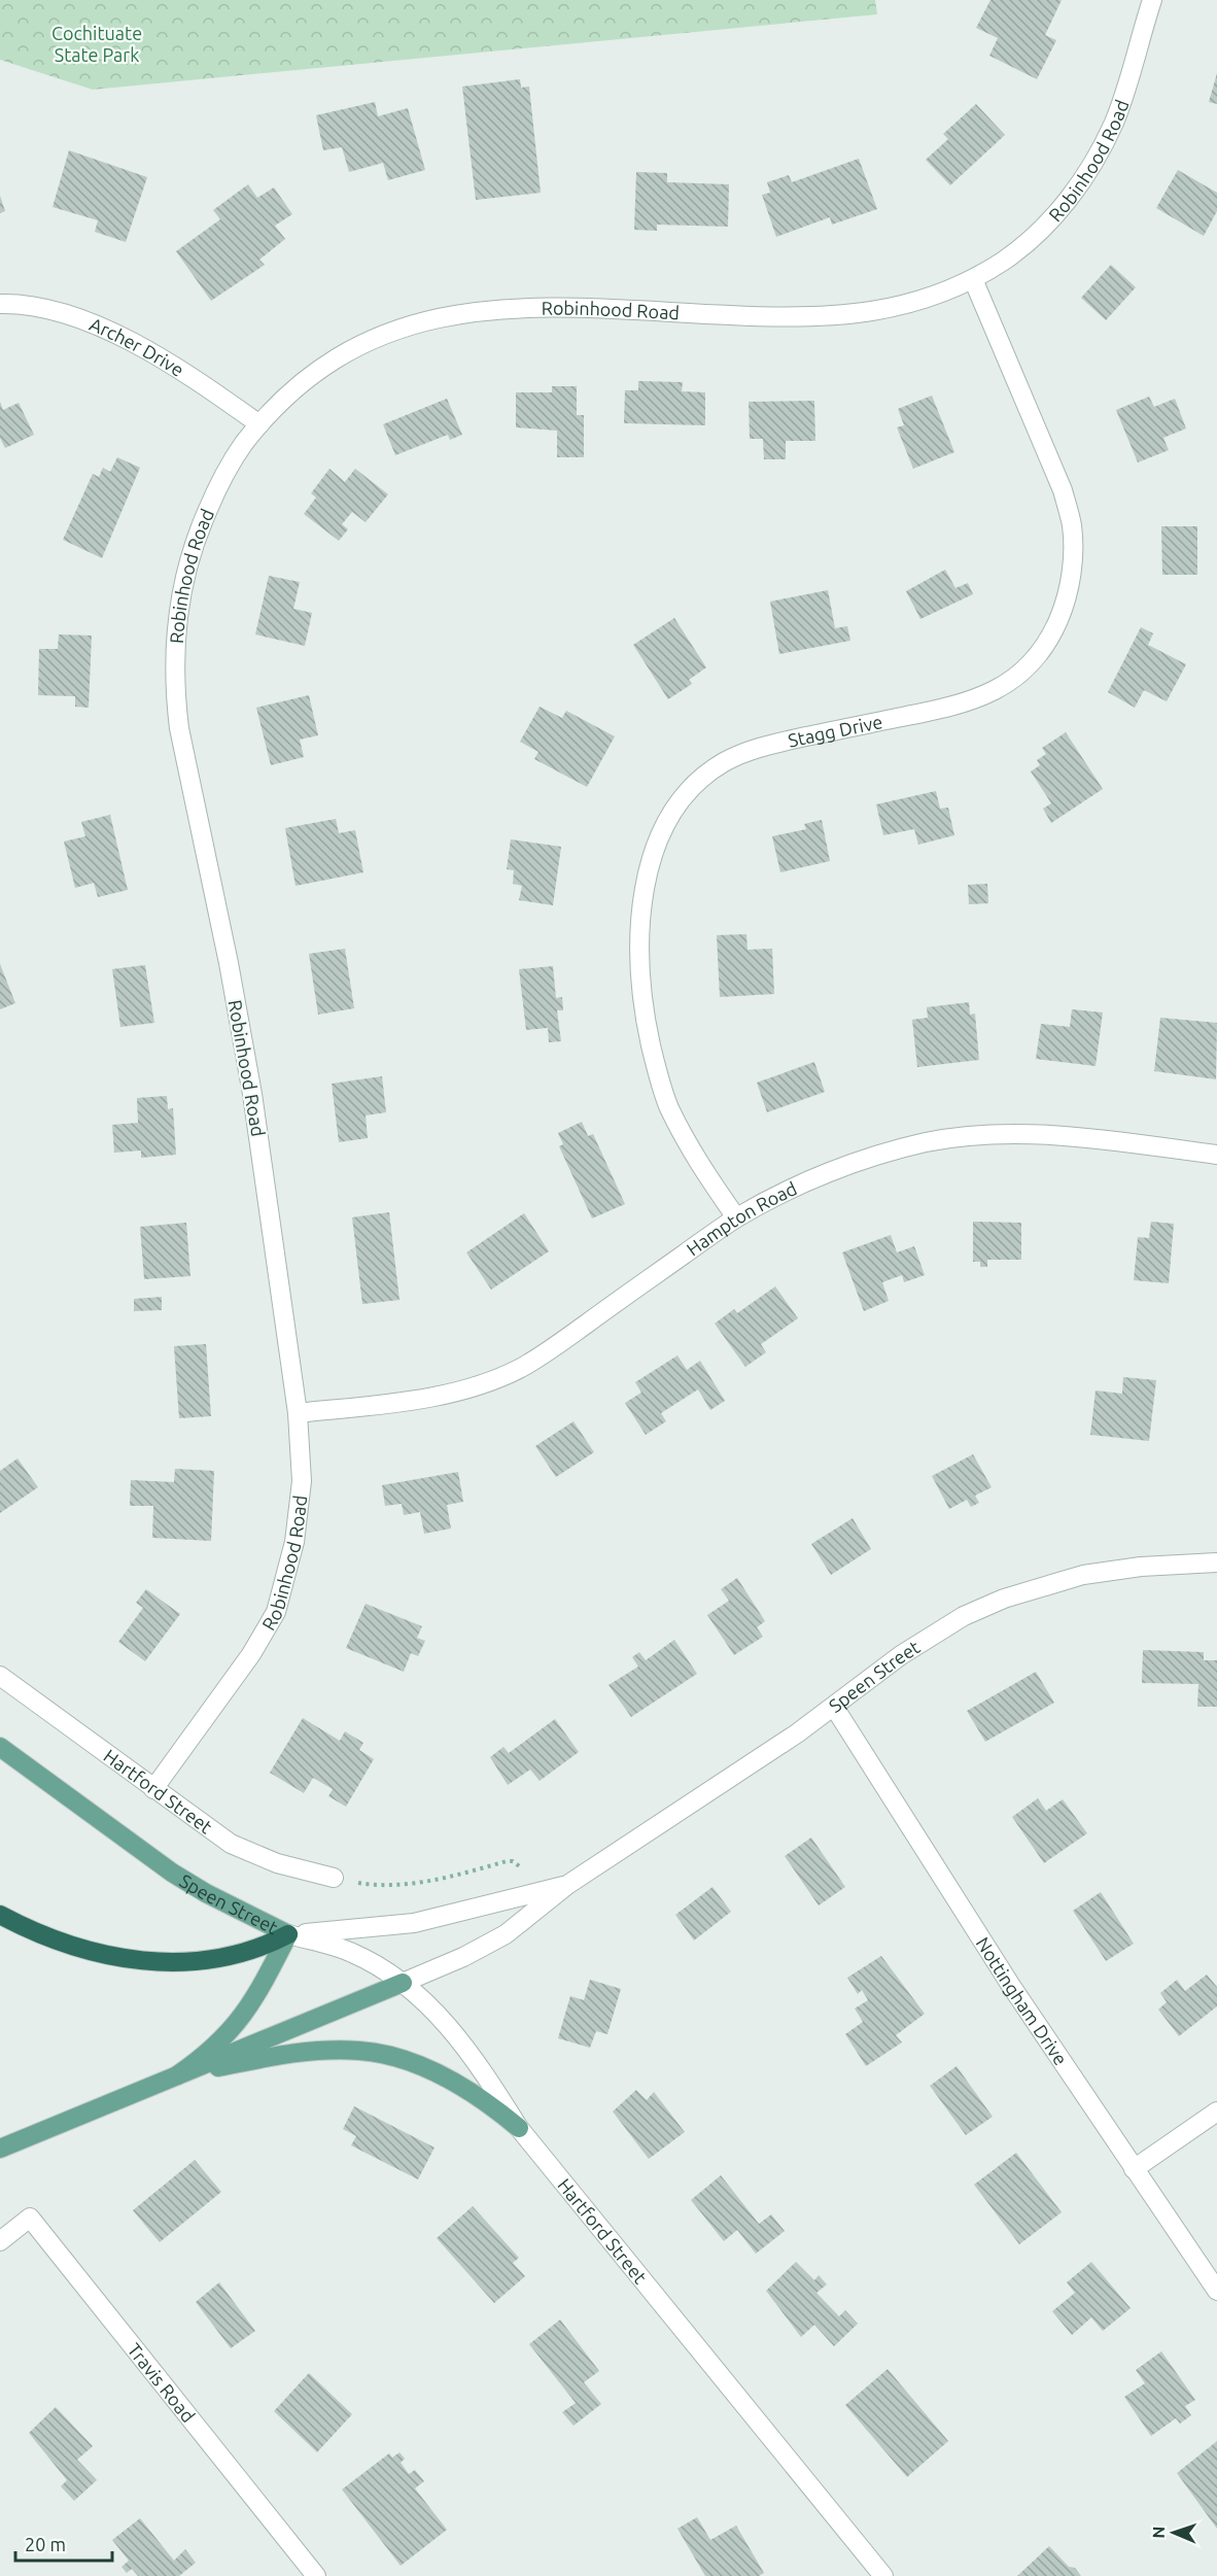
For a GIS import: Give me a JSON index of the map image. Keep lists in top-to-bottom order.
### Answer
{
  "streets": {
    "main road": ["Speen Street"],
    "street": [
      "Robinhood Road",
      "Archer Drive",
      "Stagg Drive",
      "Hampton Road",
      "Hartford Street",
      "Nottingham Drive",
      "Travis Road"
    ]
  },
  "crossings": [
    ["Robinhood Road", "Archer Drive"],
    ["Robinhood Road", "Stagg Drive"],
    ["Robinhood Road", "Hampton Road"],
    ["Robinhood Road", "Hartford Street"],
    ["Stagg Drive", "Hampton Road"],
    ["Speen Street", "Hartford Street"],
    ["Speen Street", "Nottingham Drive"]
  ],
  "parks": ["Cochituate State Park"],
  "scale_bar": "20 m",
  "north": "left"
}
